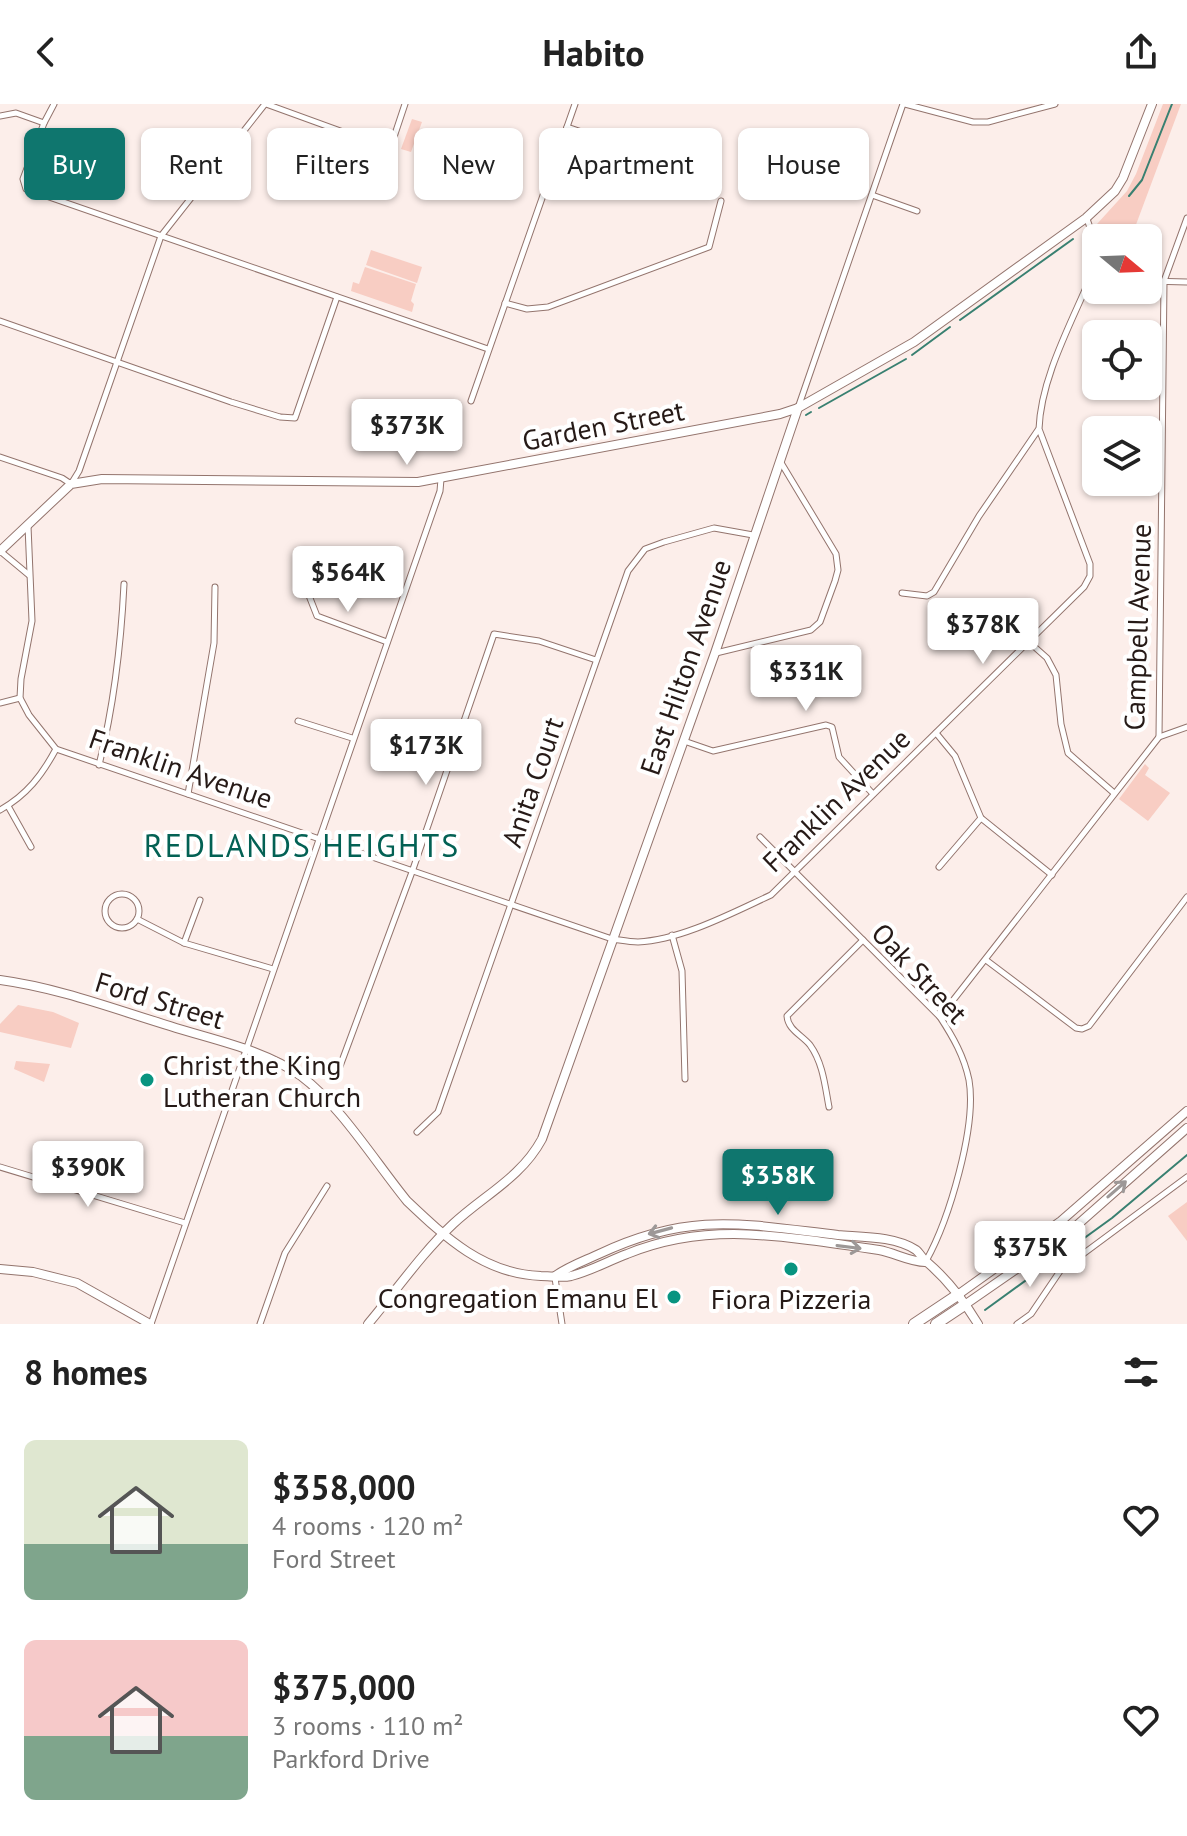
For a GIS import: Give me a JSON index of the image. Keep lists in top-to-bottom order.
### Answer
{
  "streets": {
    "street": [
      "Garden Street",
      "Campbell Avenue",
      "East Hilton Avenue",
      "Franklin Avenue",
      "Anita Court",
      "Oak Street",
      "Ford Street"
    ]
  },
  "crossings": [
    ["Garden Street", "East Hilton Avenue"],
    ["Campbell Avenue", "Oak Street"],
    ["East Hilton Avenue", "Franklin Avenue"],
    ["East Hilton Avenue", "Anita Court"],
    ["East Hilton Avenue", "Ford Street"],
    ["Franklin Avenue", "Anita Court"],
    ["Franklin Avenue", "Oak Street"],
    ["Oak Street", "Ford Street"]
  ],
  "districts": ["REDLANDS HEIGHTS"],
  "places": ["Christ the King Lutheran Church", "Fiora Pizzeria", "Congregation Emanu El"],
  "north": "right",
  "page": {
    "header": "Habito",
    "chip": [
      "Buy",
      "Rent",
      "Filters",
      "New",
      "Apartment",
      "House"
    ],
    "price": [
      "$373K",
      "$564K",
      "$378K",
      "$331K",
      "$173K",
      "$390K",
      "$358K",
      "$375K"
    ],
    "heading": "8 homes",
    "list": [
      {
        "name": "$358,000",
        "note": "4 rooms · 120 m² · Ford Street"
      },
      {
        "name": "$375,000",
        "note": "3 rooms · 110 m² · Parkford Drive"
      }
    ]
  }
}
